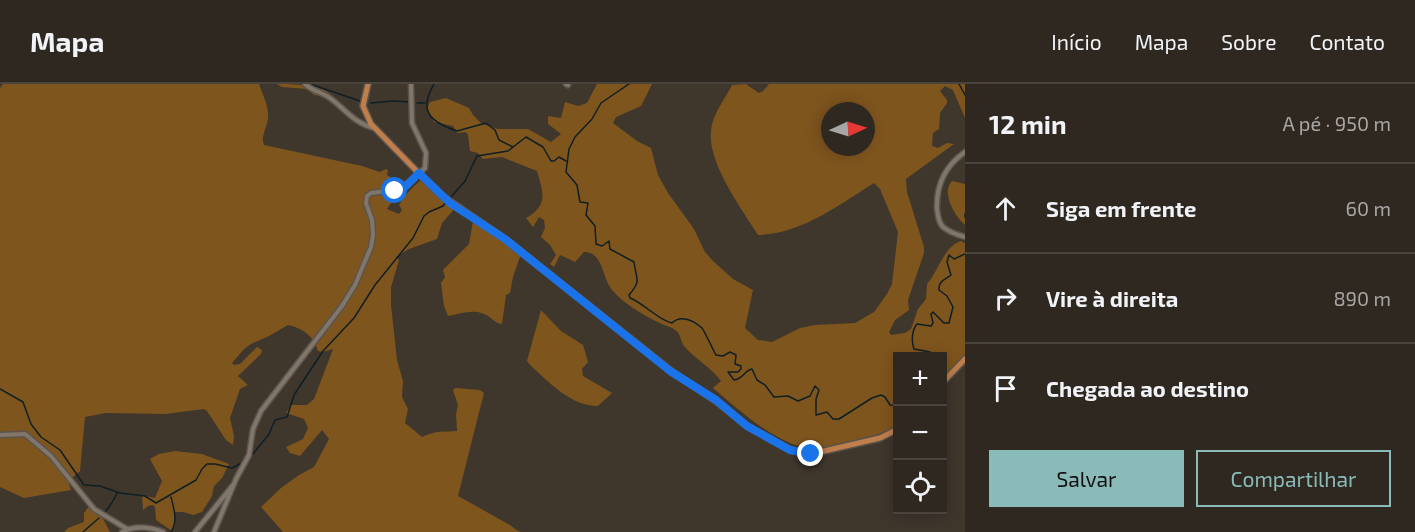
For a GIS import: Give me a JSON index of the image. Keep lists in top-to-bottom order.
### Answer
{
  "north": "right",
  "page": {
    "header": "Mapa",
    "nav": [
      "Início",
      "Mapa",
      "Sobre",
      "Contato"
    ],
    "heading": ["12 min", "A pé · 950 m"],
    "list": [
      ["Siga em frente", "60 m"],
      ["Vire à direita", "890 m"],
      "Chegada ao destino"
    ],
    "map_buttons": ["+", "−"],
    "buttons": ["Salvar", "Compartilhar"]
  }
}
